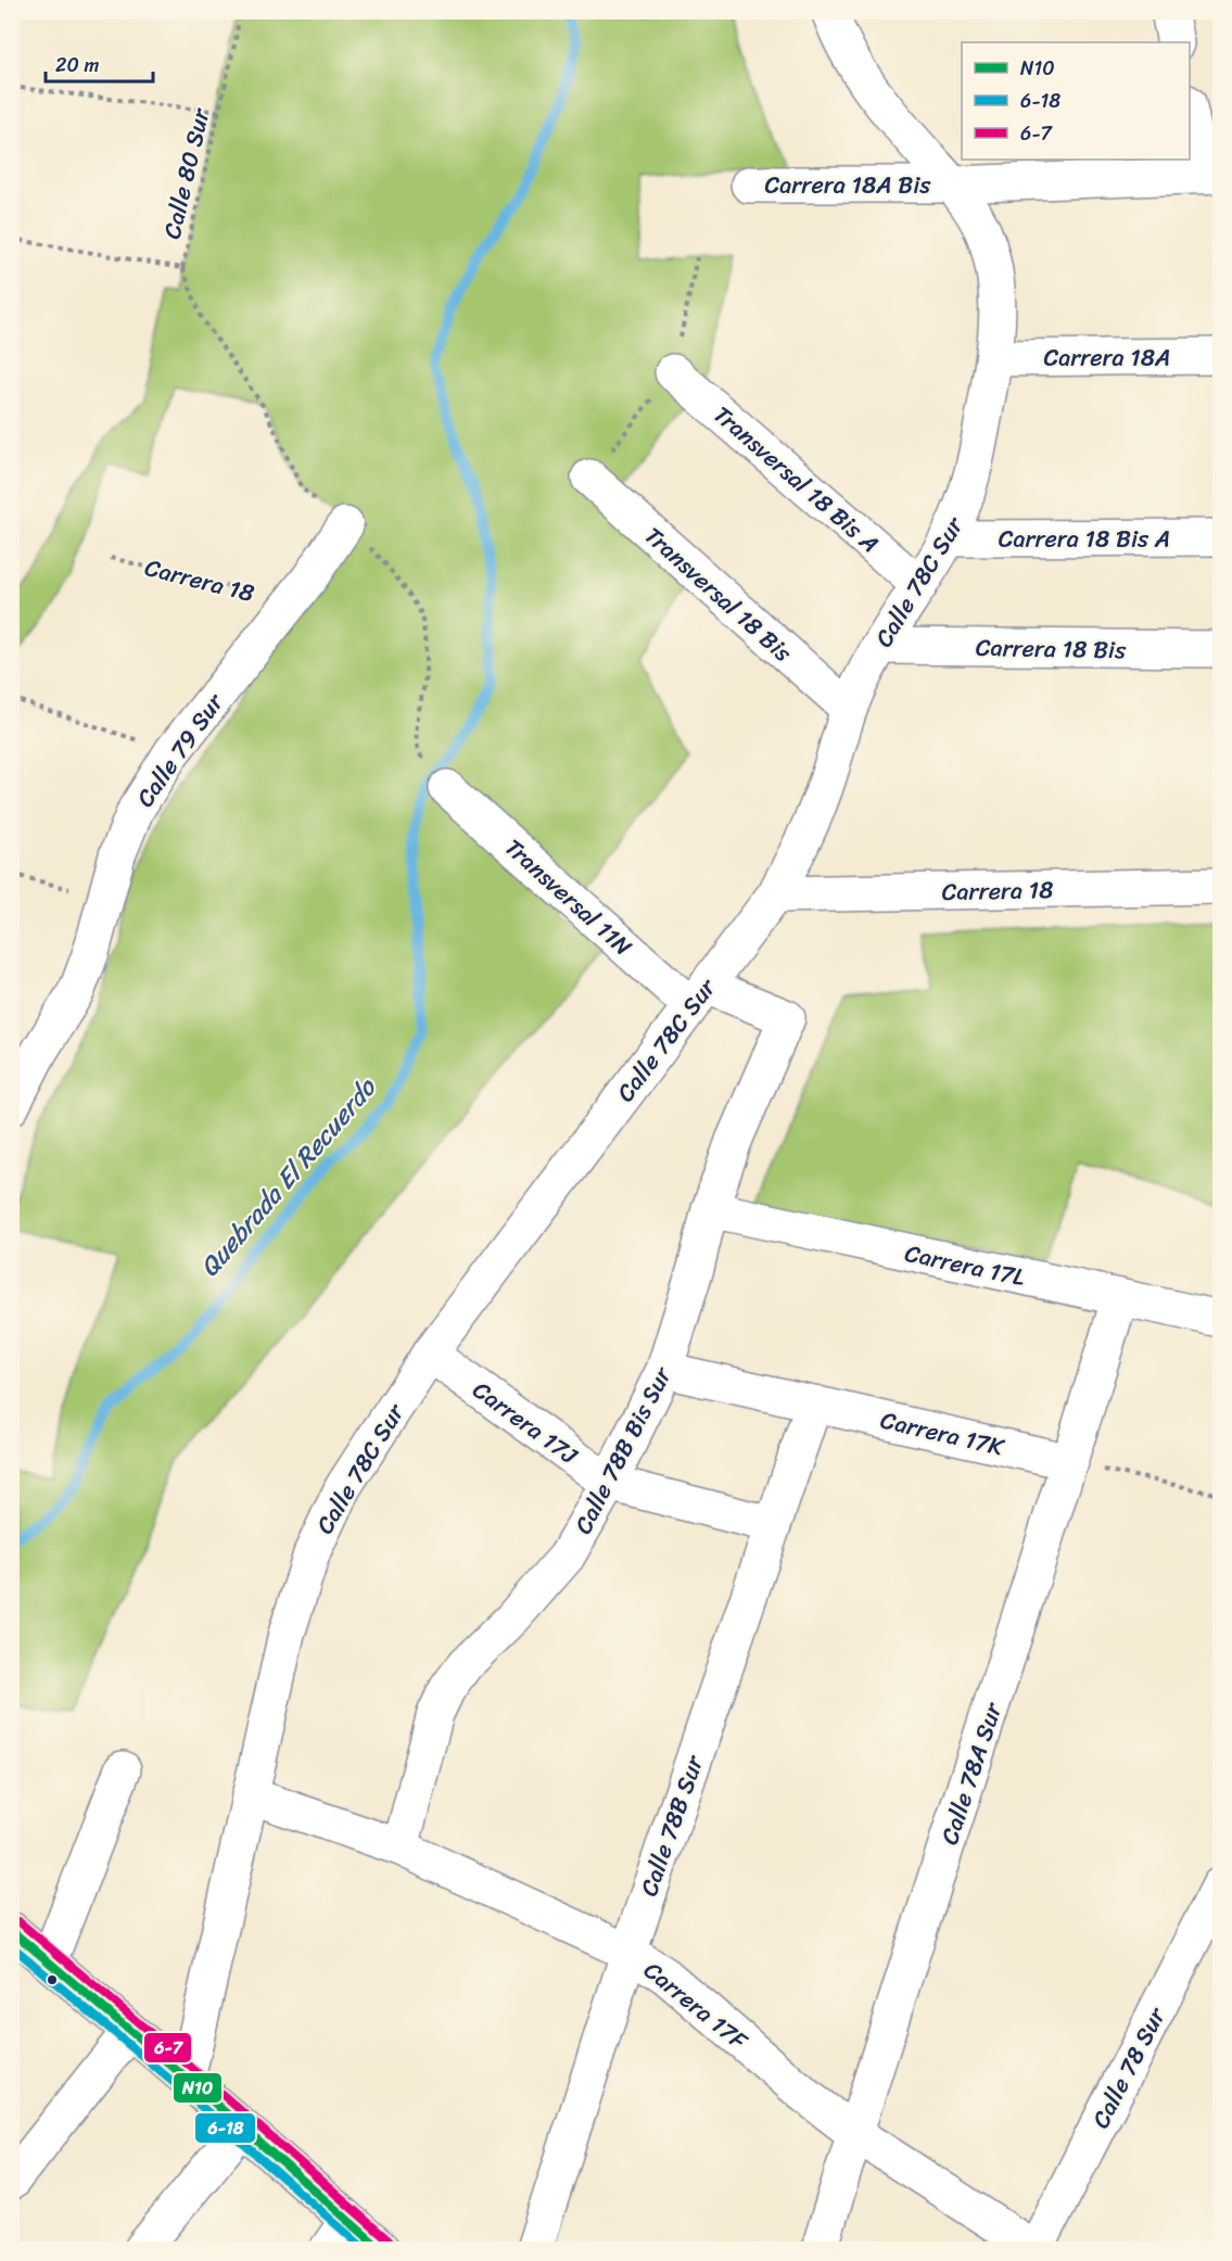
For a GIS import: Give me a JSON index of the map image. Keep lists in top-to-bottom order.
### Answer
{
  "streets": {
    "street": [
      "Carrera 18A Bis",
      "Carrera 18A",
      "Transversal 18 Bis A",
      "Carrera 18 Bis A",
      "Carrera 18",
      "Calle 78C Sur",
      "Transversal 18 Bis",
      "Carrera 18 Bis",
      "Calle 79 Sur",
      "Transversal 11N",
      "Carrera 17L",
      "Carrera 17J",
      "Carrera 17K",
      "Calle 78B Bis Sur",
      "Calle 78A Sur",
      "Calle 78B Sur",
      "Carrera 17F",
      "Calle 78 Sur"
    ],
    "path": ["Calle 80 Sur"]
  },
  "crossings": [
    ["Carrera 18A Bis", "Calle 78C Sur"],
    ["Carrera 18A", "Calle 78C Sur"],
    ["Transversal 18 Bis A", "Calle 78C Sur"],
    ["Carrera 18 Bis A", "Calle 78C Sur"],
    ["Carrera 18", "Calle 78C Sur"],
    ["Carrera 18", "Calle 79 Sur"],
    ["Calle 78C Sur", "Transversal 18 Bis"],
    ["Calle 78C Sur", "Carrera 18 Bis"],
    ["Calle 78C Sur", "Transversal 11N"],
    ["Calle 78C Sur", "Carrera 17J"],
    ["Calle 78C Sur", "Carrera 17F"],
    ["Transversal 11N", "Calle 78B Bis Sur"],
    ["Carrera 17L", "Calle 78B Bis Sur"],
    ["Carrera 17L", "Calle 78A Sur"],
    ["Carrera 17J", "Calle 78B Bis Sur"],
    ["Carrera 17J", "Calle 78B Sur"],
    ["Carrera 17K", "Calle 78B Bis Sur"],
    ["Carrera 17K", "Calle 78A Sur"],
    ["Carrera 17K", "Calle 78B Sur"],
    ["Calle 78B Bis Sur", "Carrera 17F"],
    ["Calle 78A Sur", "Carrera 17F"],
    ["Calle 78B Sur", "Carrera 17F"],
    ["Carrera 17F", "Calle 78 Sur"]
  ],
  "water": ["Quebrada El Recuerdo"],
  "lines": ["transit line 6-7", "transit line N10", "transit line 6-18"],
  "legend": ["N10", "6-18", "6-7"],
  "scale_bar": "20 m"
}
